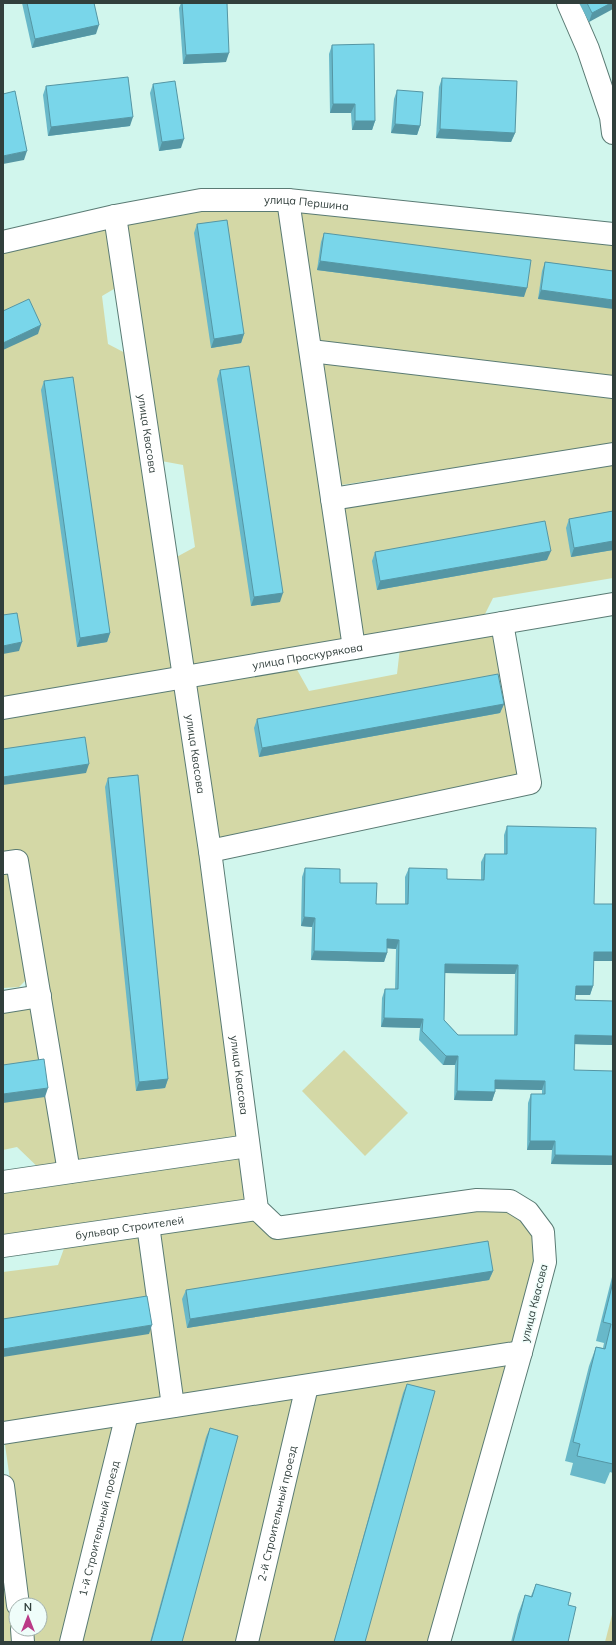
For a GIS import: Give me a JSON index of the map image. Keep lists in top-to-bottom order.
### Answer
{
  "streets": {
    "street": [
      "улица Першина",
      "улица Квасова",
      "улица Проскурякова",
      "бульвар Строителей",
      "2-й Строительный проезд",
      "1-й Строительный проезд"
    ]
  },
  "crossings": [
    ["улица Першина", "улица Квасова"],
    ["улица Квасова", "улица Проскурякова"],
    ["улица Квасова", "бульвар Строителей"]
  ],
  "north": "top"
}
